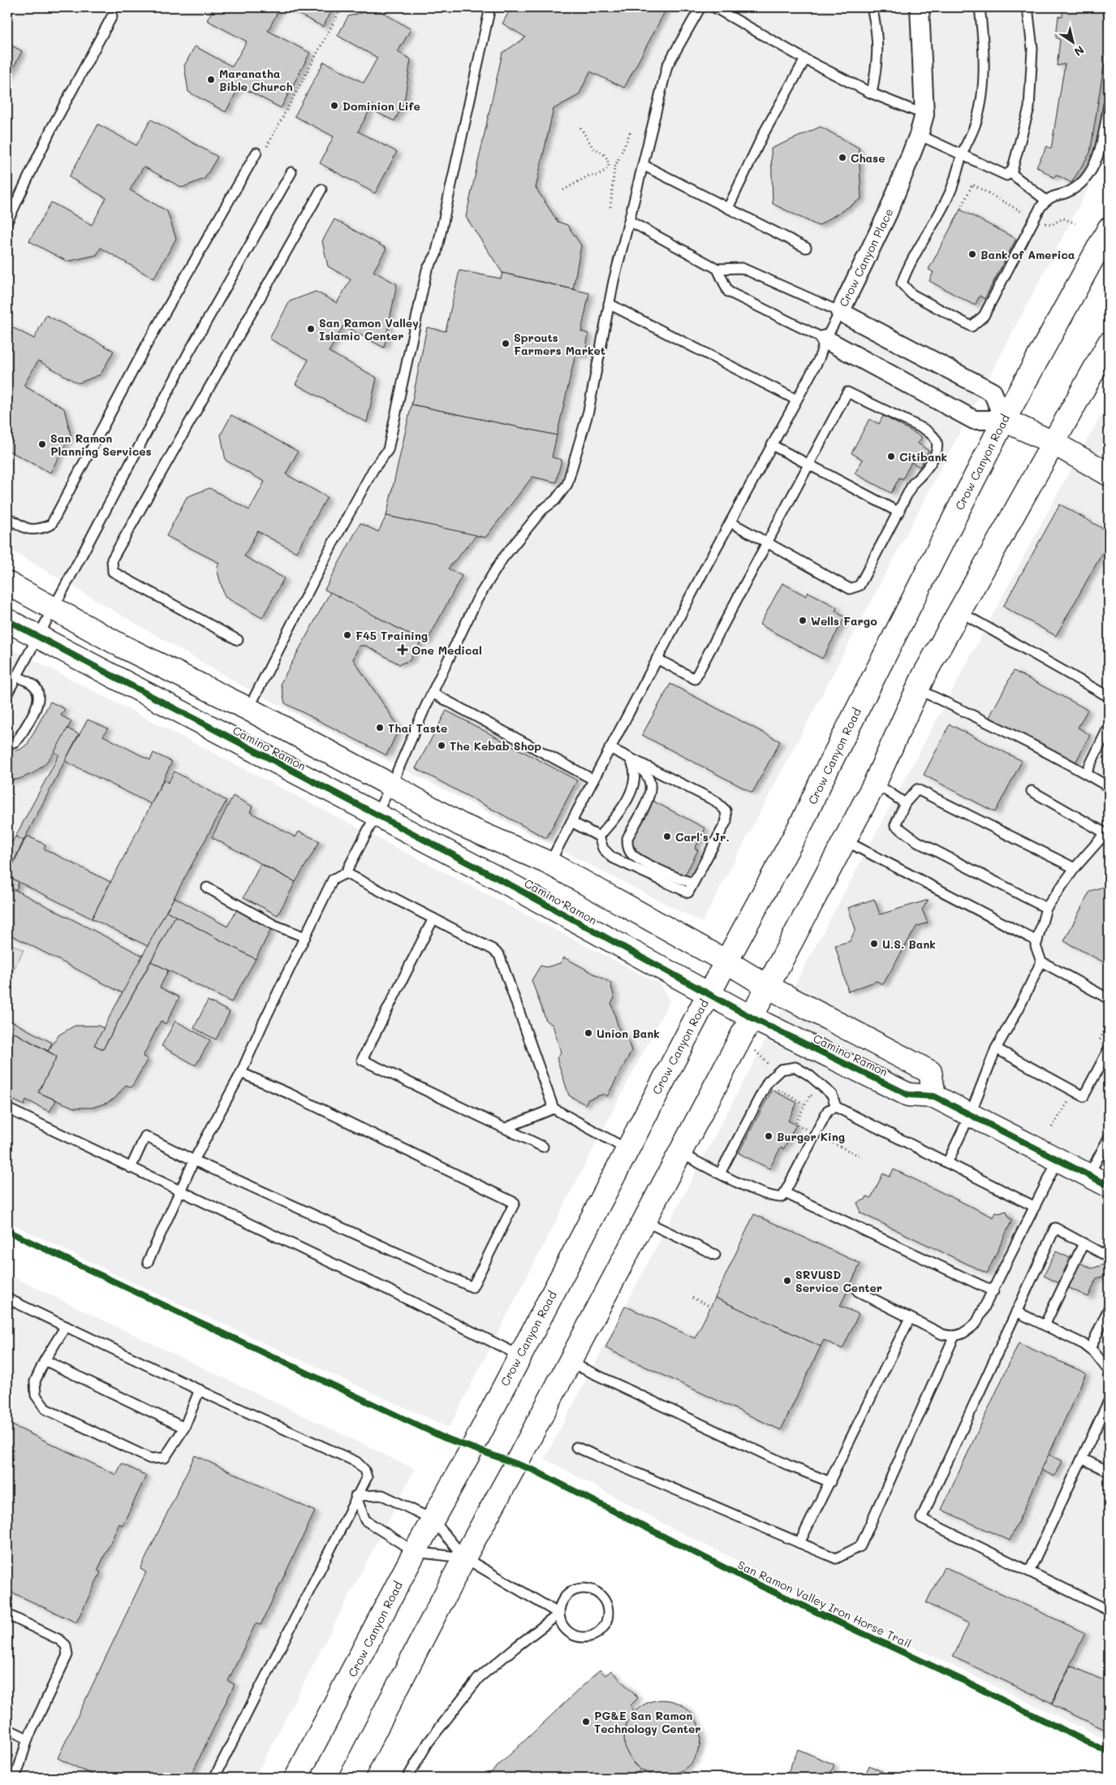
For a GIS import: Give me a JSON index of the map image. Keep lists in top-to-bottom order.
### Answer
{
  "streets": {
    "main road": ["Crow Canyon Road", "Camino Ramon"],
    "street": ["Crow Canyon Place"],
    "cycle path": ["San Ramon Valley Iron Horse Trail"]
  },
  "crossings": [
    ["Crow Canyon Place", "Crow Canyon Road"],
    ["Crow Canyon Road", "Camino Ramon"]
  ],
  "places": {
    "other": [
      "Maranatha Bible Church",
      "Dominion Life",
      "Chase",
      "Bank of America",
      "San Ramon Valley Islamic Center",
      "Sprouts Farmers Market",
      "San Ramon Planning Services",
      "Citibank",
      "Wells Fargo",
      "F45 Training",
      "Thai Taste",
      "The Kebab Shop",
      "Carl's Jr.",
      "U.S. Bank",
      "Union Bank",
      "Burger King",
      "SRVUSD Service Center",
      "PG&E San Ramon Technology Center"
    ],
    "health": ["One Medical"]
  },
  "north": "bottom right"
}
